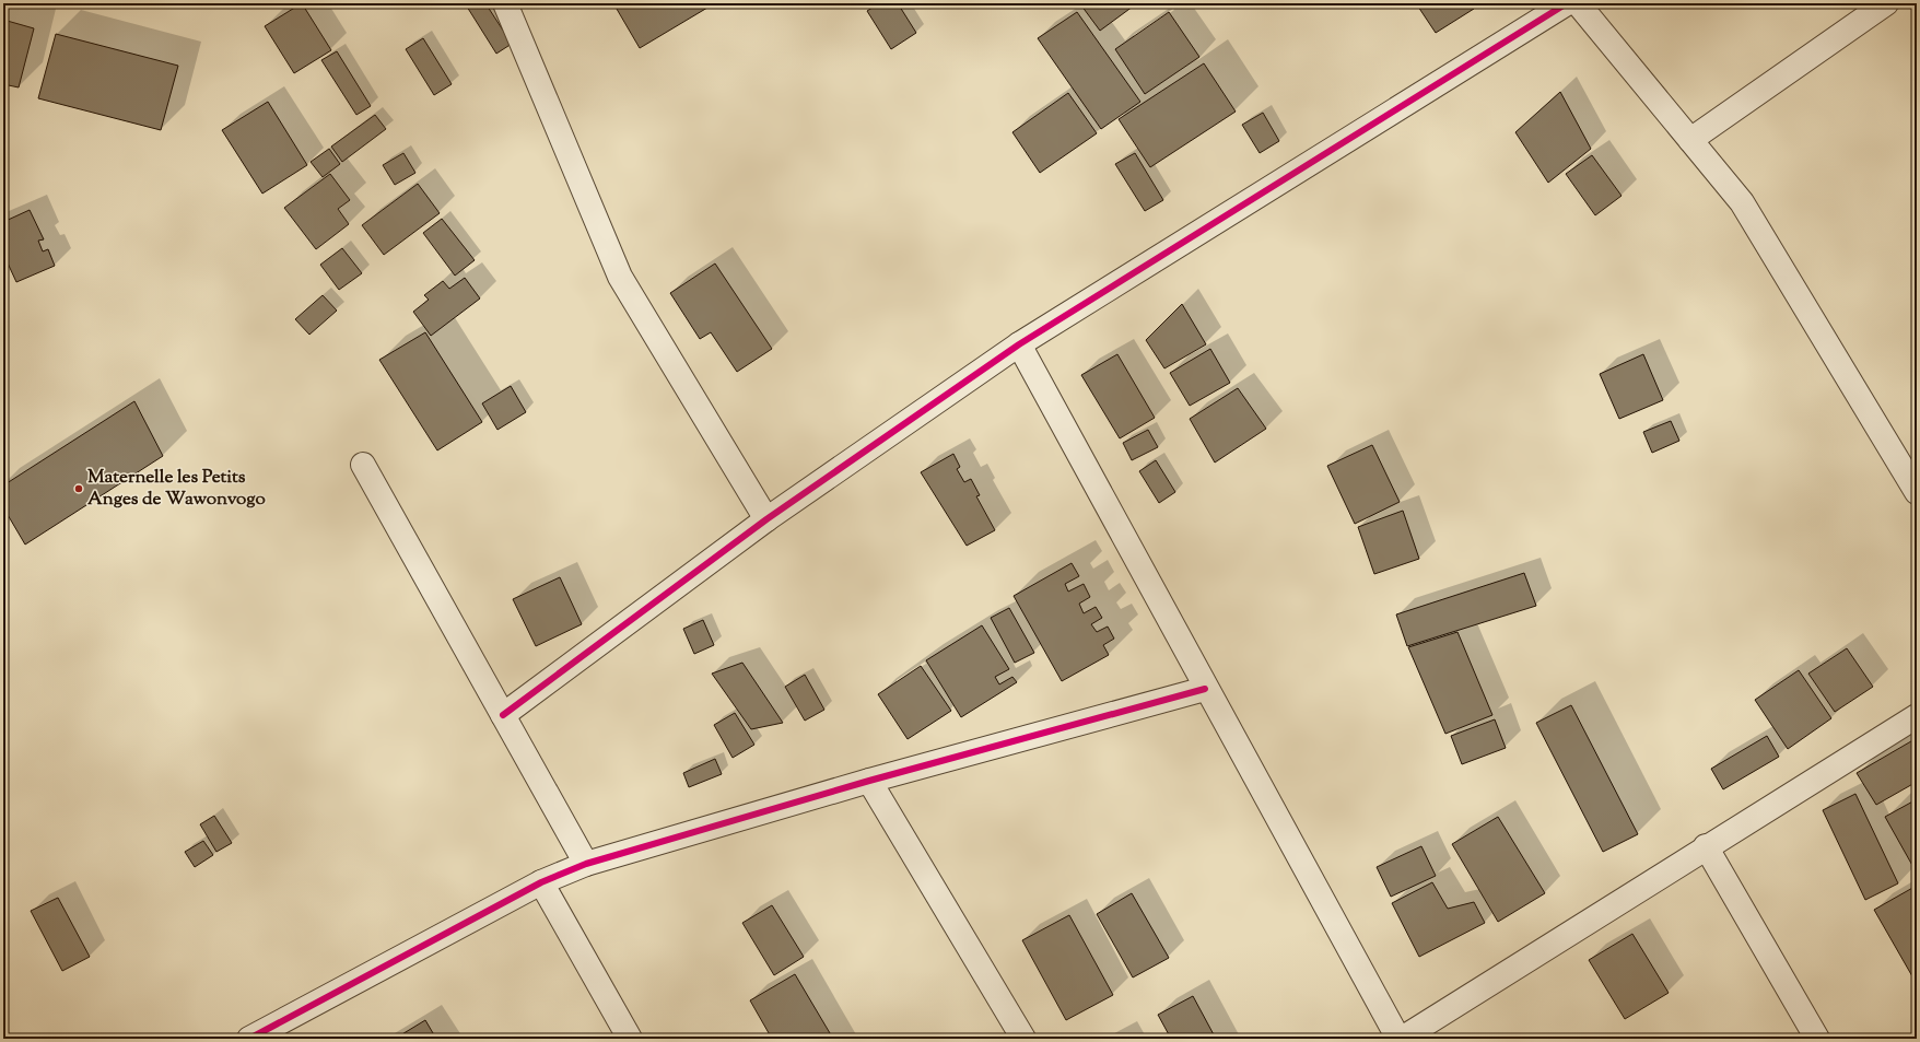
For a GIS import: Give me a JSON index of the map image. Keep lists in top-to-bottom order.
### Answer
{
  "places": ["Maternelle les Petits Anges de Wawonvogo"]
}
